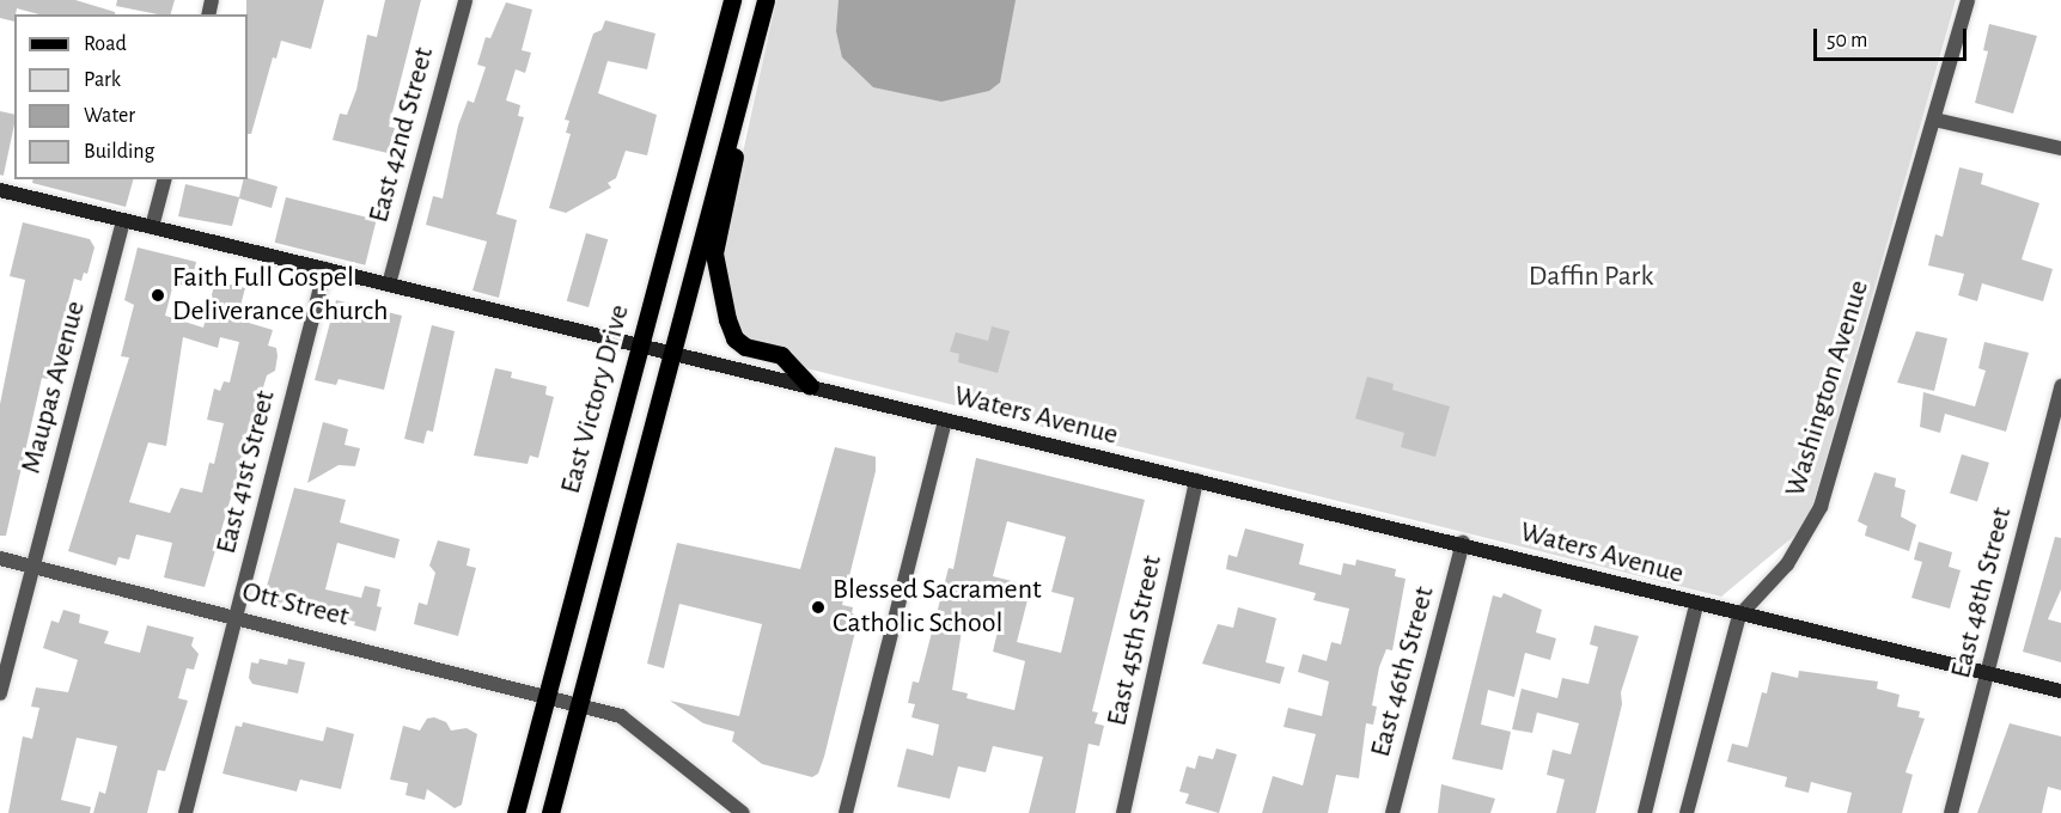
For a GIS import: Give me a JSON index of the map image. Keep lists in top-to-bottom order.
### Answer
{
  "streets": {
    "main road": ["East Victory Drive", "Waters Avenue"],
    "street": [
      "East 42nd Street",
      "Maupas Avenue",
      "Washington Avenue",
      "East 41st Street",
      "East 48th Street",
      "Ott Street",
      "East 45th Street",
      "East 46th Street"
    ]
  },
  "crossings": [
    ["East 42nd Street", "Waters Avenue"],
    ["Maupas Avenue", "Waters Avenue"],
    ["Maupas Avenue", "Ott Street"],
    ["Washington Avenue", "Waters Avenue"],
    ["East Victory Drive", "Waters Avenue"],
    ["East Victory Drive", "Ott Street"],
    ["Waters Avenue", "East 41st Street"],
    ["Waters Avenue", "East 48th Street"],
    ["Waters Avenue", "East 45th Street"],
    ["Waters Avenue", "East 46th Street"],
    ["East 41st Street", "Ott Street"]
  ],
  "parks": ["Daffin Park"],
  "places": ["Faith Full Gospel Deliverance Church", "Blessed Sacrament Catholic School"],
  "legend": [
    "Road",
    "Park",
    "Water",
    "Building"
  ],
  "scale_bar": "50 m"
}
